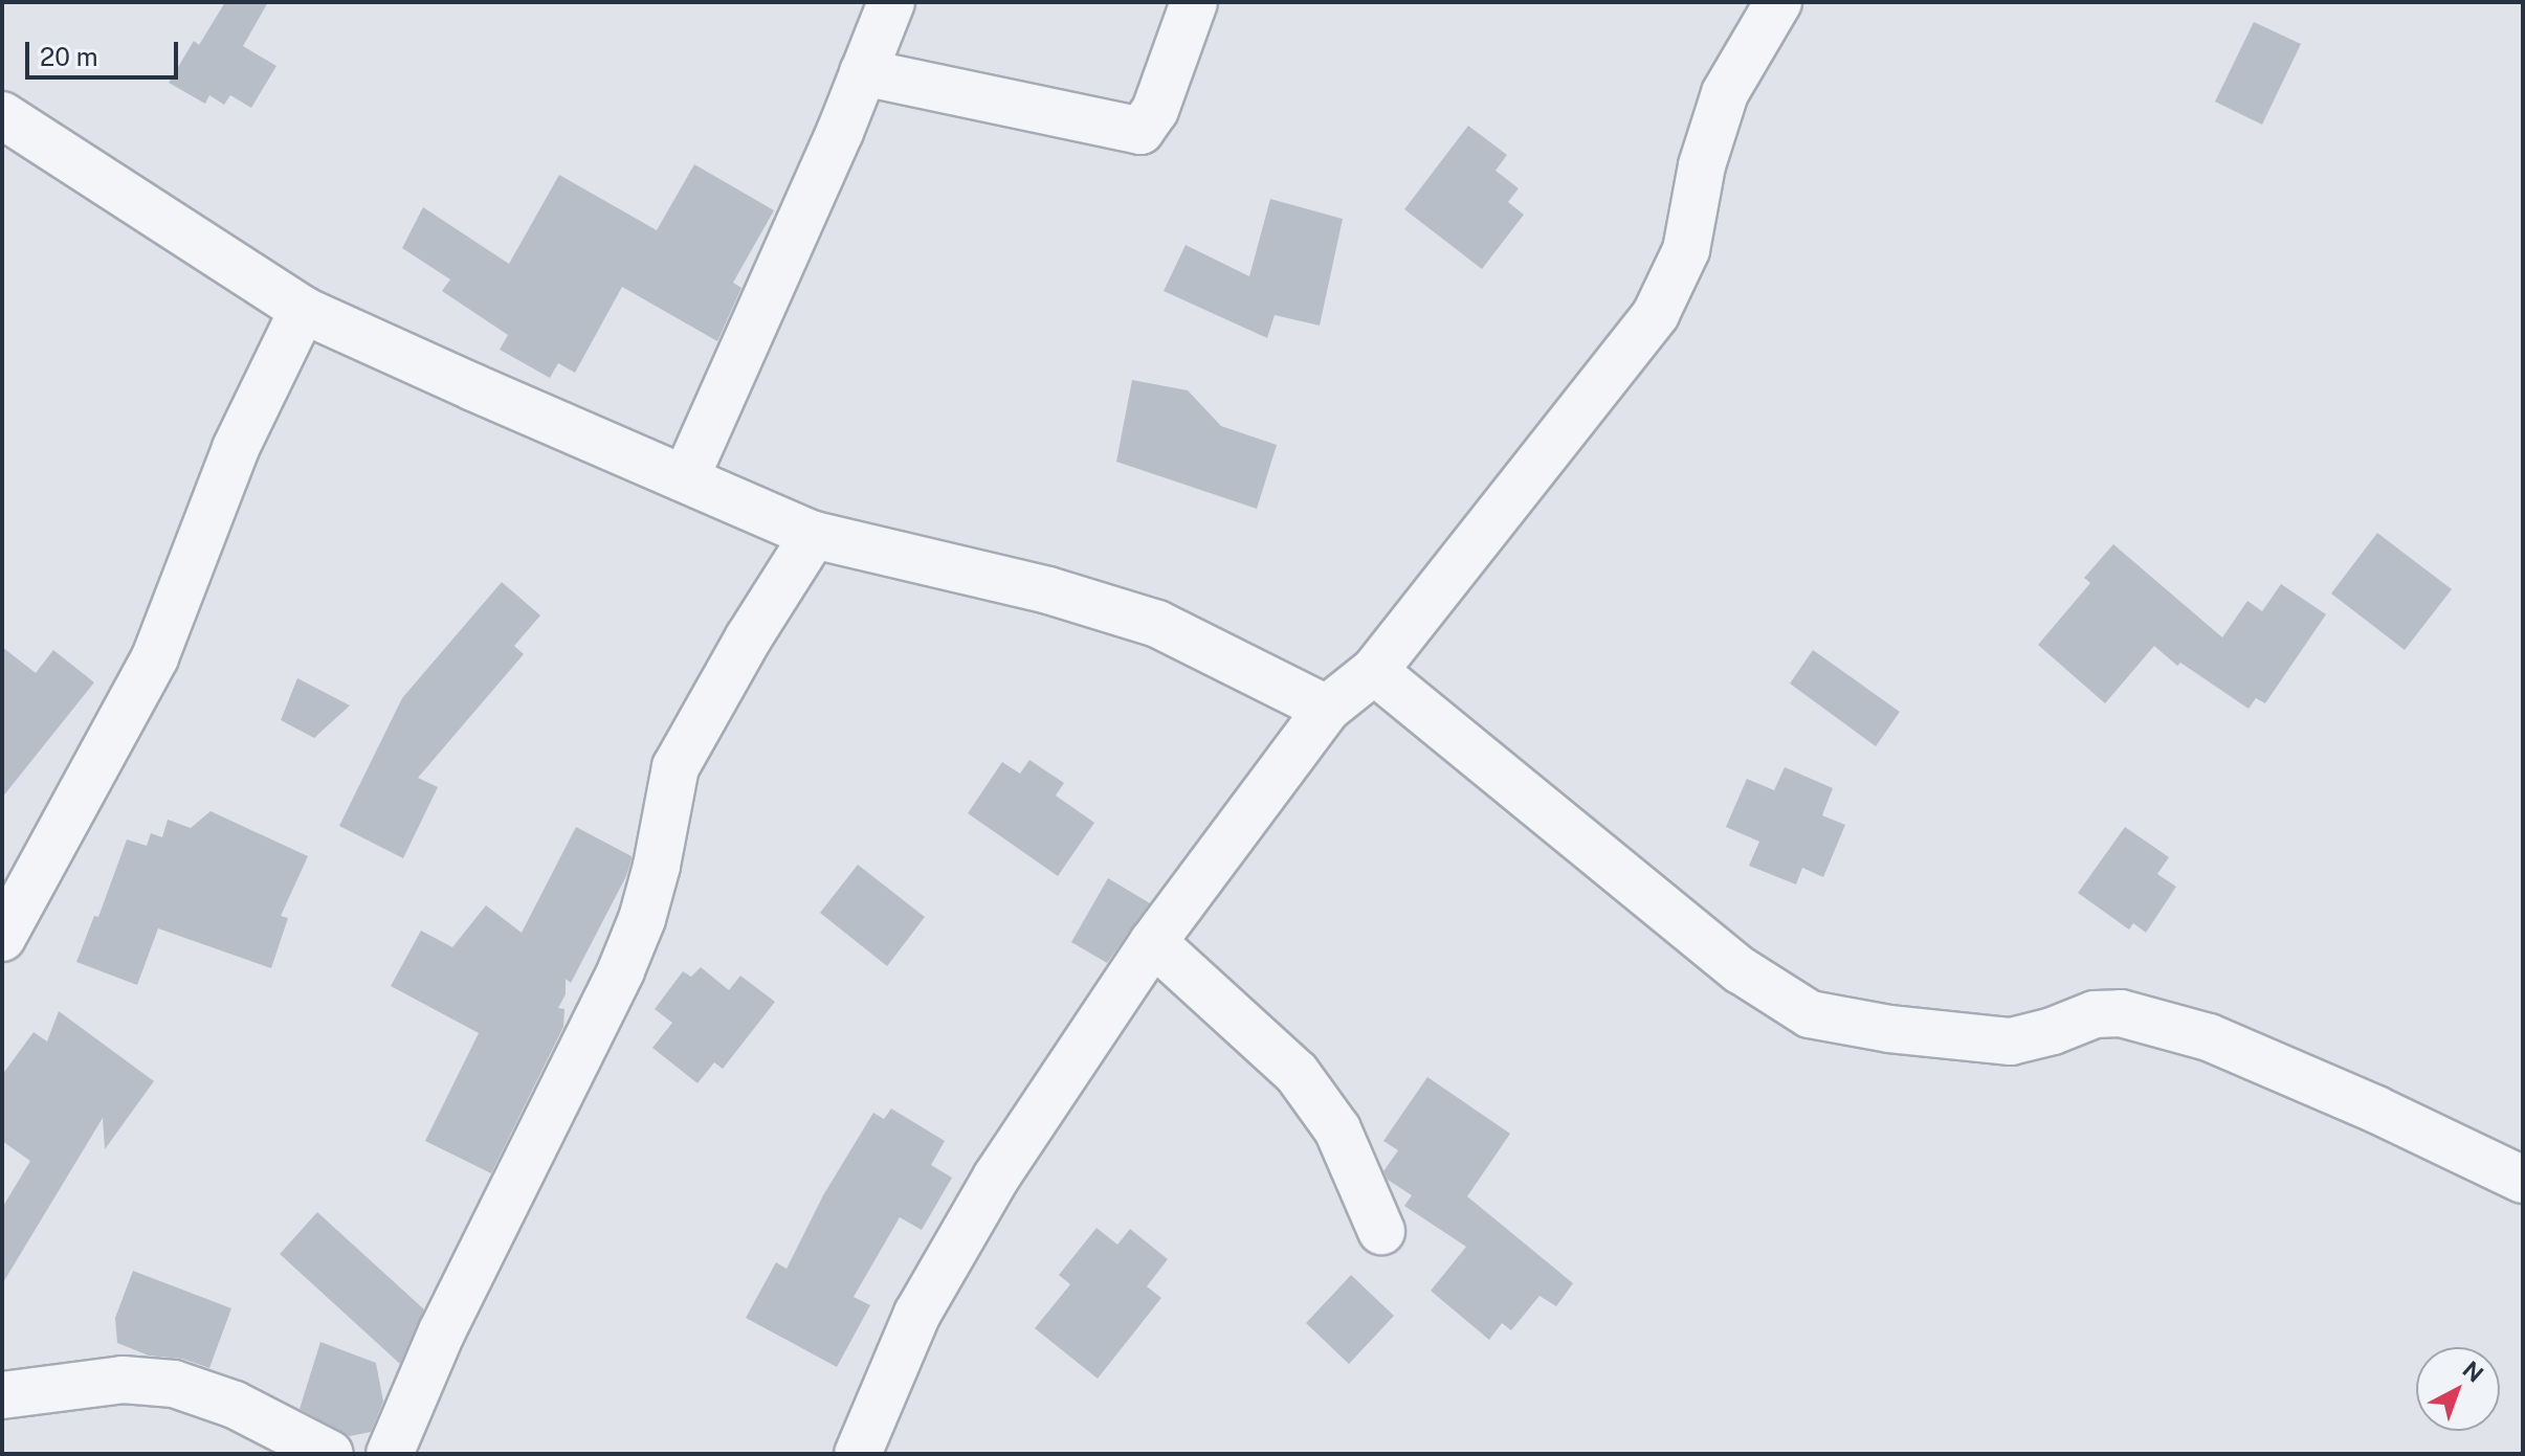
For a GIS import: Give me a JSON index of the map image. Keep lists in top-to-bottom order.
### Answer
{
  "scale_bar": "20 m",
  "north": "top right"
}
